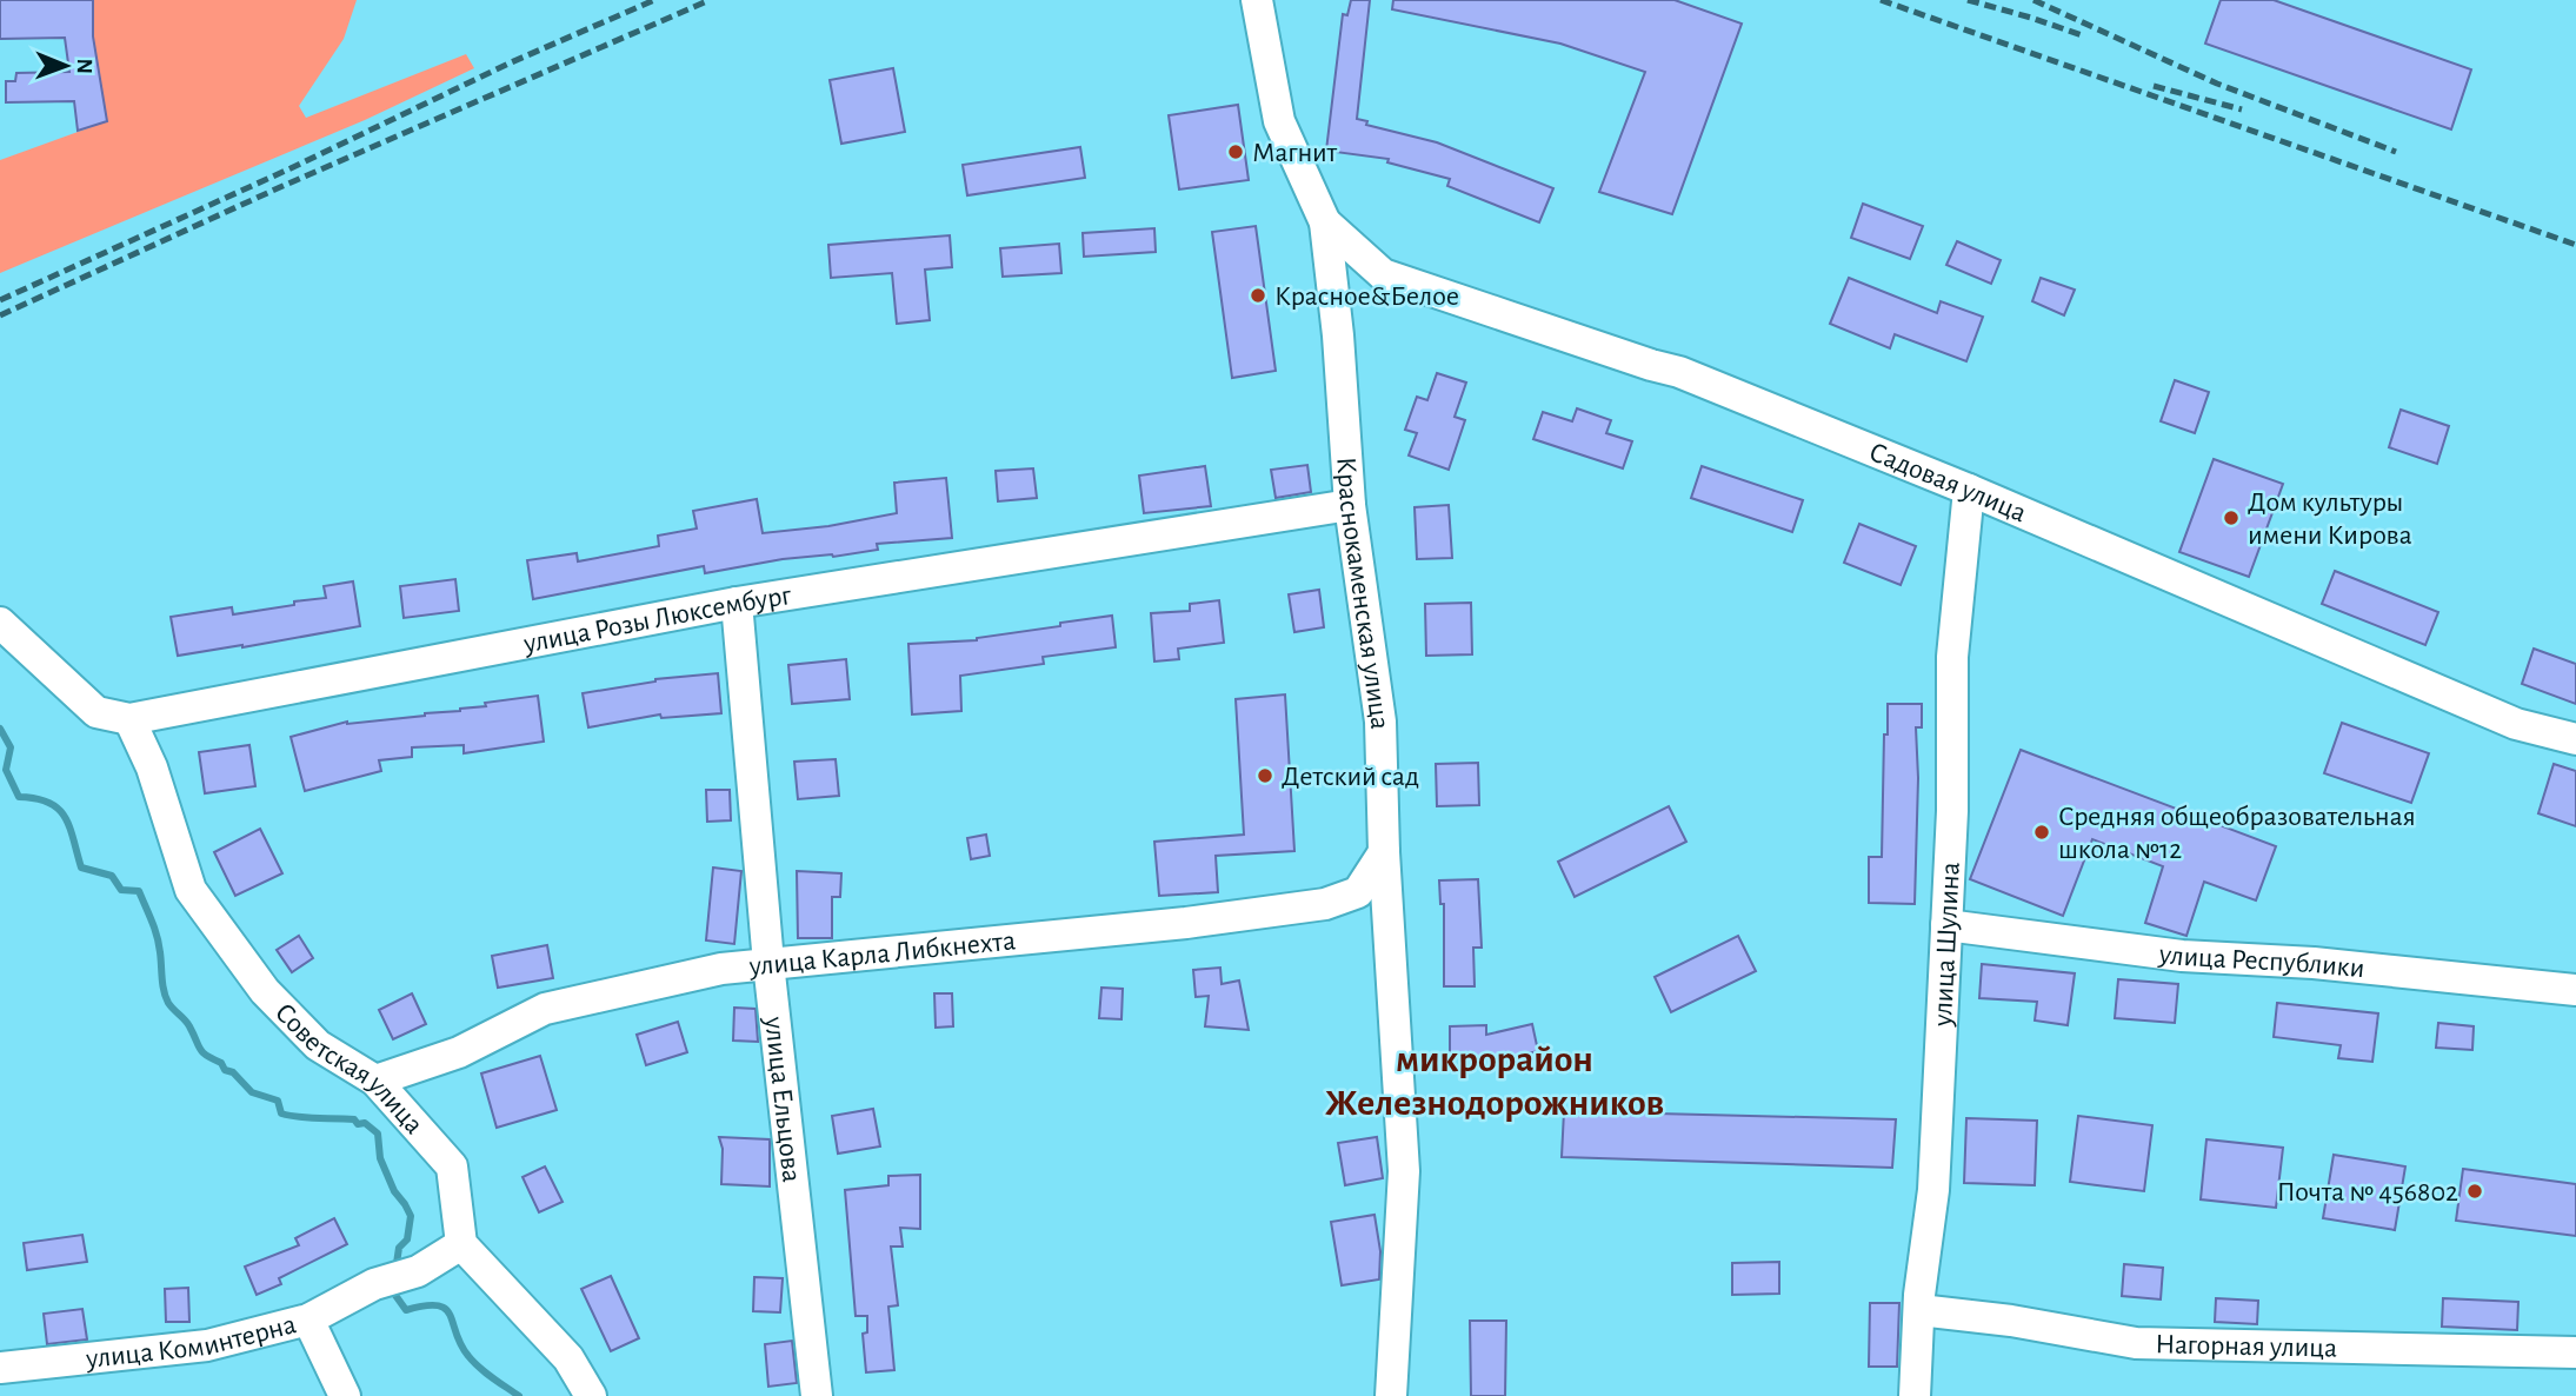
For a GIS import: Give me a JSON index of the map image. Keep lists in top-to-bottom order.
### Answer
{
  "streets": {
    "street": [
      "Садовая улица",
      "Краснокаменская улица",
      "улица Розы Люксембург",
      "улица Шулина",
      "улица Карла Либкнехта",
      "улица Республики",
      "Советская улица",
      "улица Ельцова",
      "улица Коминтерна",
      "Нагорная улица"
    ]
  },
  "crossings": [
    ["Садовая улица", "Краснокаменская улица"],
    ["Садовая улица", "улица Шулина"],
    ["Краснокаменская улица", "улица Розы Люксембург"],
    ["Краснокаменская улица", "улица Карла Либкнехта"],
    ["улица Розы Люксембург", "Советская улица"],
    ["улица Розы Люксембург", "улица Ельцова"],
    ["улица Шулина", "улица Республики"],
    ["улица Шулина", "Нагорная улица"],
    ["улица Карла Либкнехта", "Советская улица"],
    ["улица Карла Либкнехта", "улица Ельцова"],
    ["Советская улица", "улица Коминтерна"]
  ],
  "districts": ["микрорайон Железнодорожников"],
  "places": [
    "Магнит",
    "Красное&Белое",
    "Дом культуры имени Кирова",
    "Детский сад",
    "Средняя общеобразовательная школа №12",
    "Почта № 456802"
  ],
  "north": "right"
}
